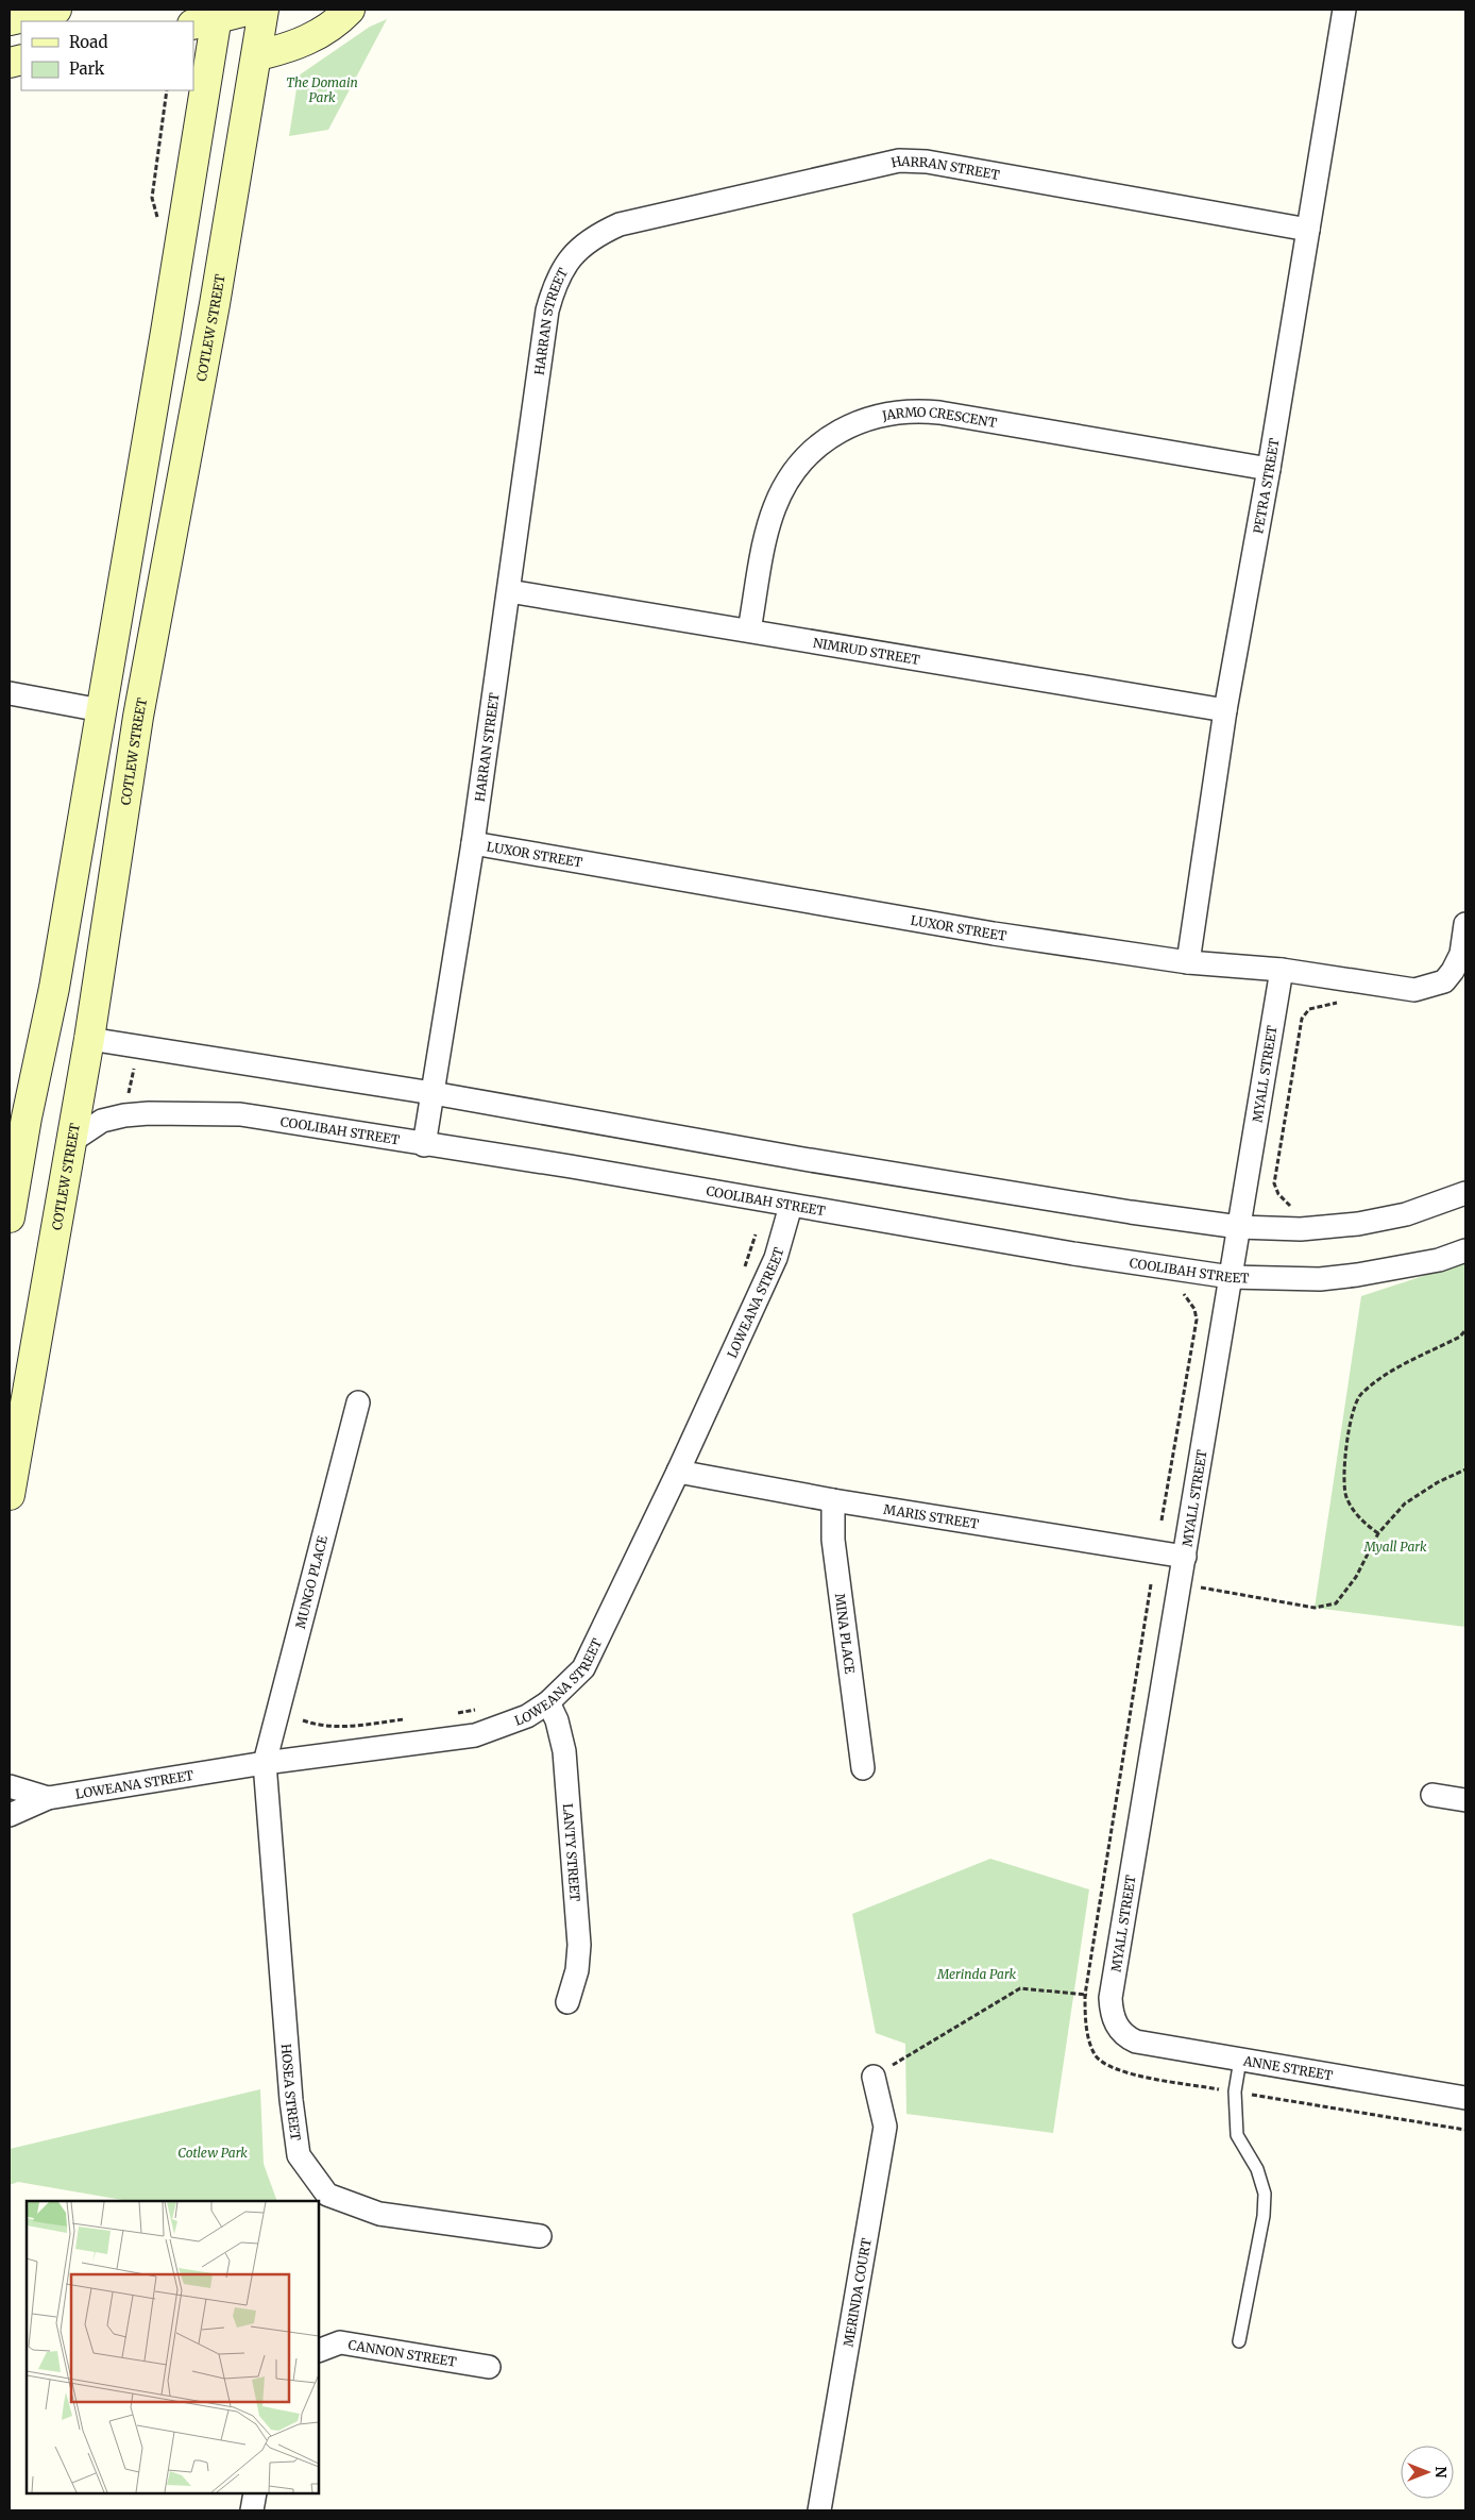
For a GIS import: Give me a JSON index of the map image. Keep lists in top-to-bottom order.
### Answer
{
  "streets": {
    "main road": ["COTLEW STREET"],
    "street": [
      "HARRAN STREET",
      "JARMO CRESCENT",
      "PETRA STREET",
      "NIMRUD STREET",
      "LUXOR STREET",
      "MYALL STREET",
      "COOLIBAH STREET",
      "LOWEANA STREET",
      "MARIS STREET",
      "MUNGO PLACE",
      "MINA PLACE",
      "LANTY STREET",
      "ANNE STREET",
      "HOSEA STREET",
      "MERINDA COURT",
      "CANNON STREET"
    ]
  },
  "crossings": [
    ["HARRAN STREET", "PETRA STREET"],
    ["HARRAN STREET", "NIMRUD STREET"],
    ["HARRAN STREET", "LUXOR STREET"],
    ["HARRAN STREET", "COOLIBAH STREET"],
    ["COTLEW STREET", "COOLIBAH STREET"],
    ["JARMO CRESCENT", "PETRA STREET"],
    ["JARMO CRESCENT", "NIMRUD STREET"],
    ["PETRA STREET", "NIMRUD STREET"],
    ["PETRA STREET", "LUXOR STREET"],
    ["LUXOR STREET", "MYALL STREET"],
    ["MYALL STREET", "COOLIBAH STREET"],
    ["MYALL STREET", "MARIS STREET"],
    ["MYALL STREET", "ANNE STREET"],
    ["COOLIBAH STREET", "LOWEANA STREET"],
    ["LOWEANA STREET", "MARIS STREET"],
    ["LOWEANA STREET", "MUNGO PLACE"],
    ["LOWEANA STREET", "LANTY STREET"],
    ["LOWEANA STREET", "HOSEA STREET"],
    ["MARIS STREET", "MINA PLACE"],
    ["MUNGO PLACE", "HOSEA STREET"]
  ],
  "parks": [
    "The Domain Park",
    "Myall Park",
    "Merinda Park",
    "Cotlew Park"
  ],
  "legend": ["Road", "Park"],
  "north": "right"
}
